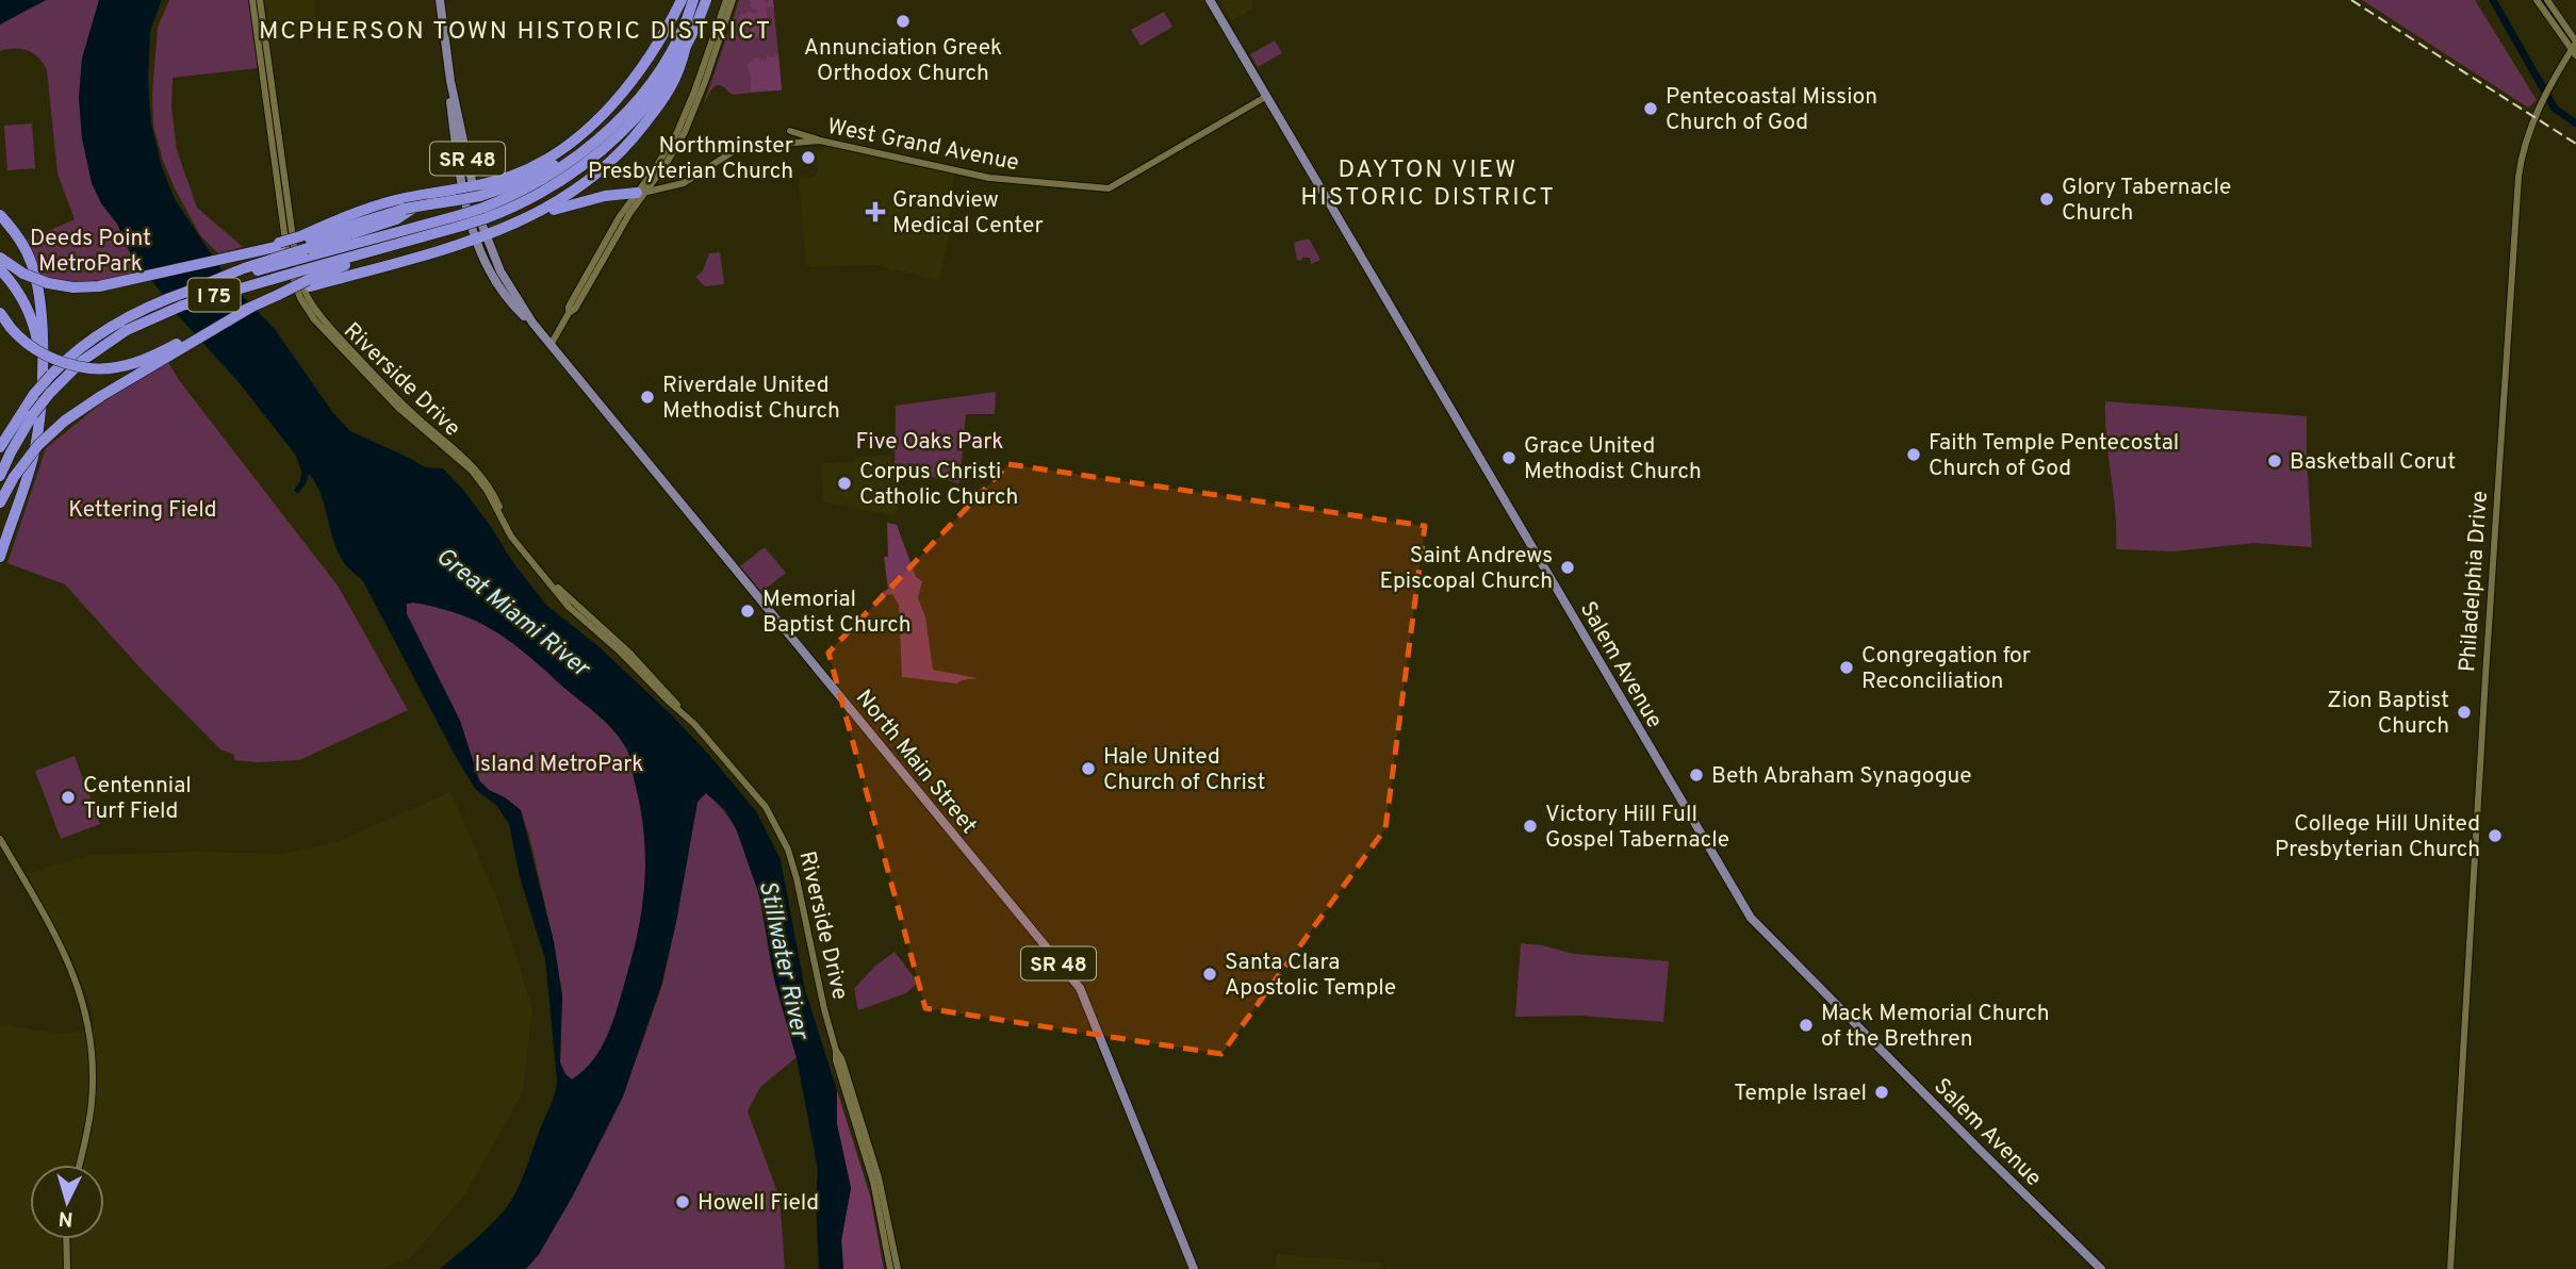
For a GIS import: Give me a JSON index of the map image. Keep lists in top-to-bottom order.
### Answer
{
  "streets": {
    "highway": ["I 75"],
    "main road": [
      "West Grand Avenue",
      "SR 48",
      "Riverside Drive",
      "Philadelphia Drive",
      "Salem Avenue",
      "North Main Street"
    ]
  },
  "crossings": [
    ["West Grand Avenue", "Salem Avenue"],
    ["I 75", "North Main Street"]
  ],
  "districts": ["MCPHERSON TOWN HISTORIC DISTRICT", "DAYTON VIEW HISTORIC DISTRICT"],
  "water": ["Great Miami River", "Stillwater River"],
  "parks": [
    "Deeds Point MetroPark",
    "Five Oaks Park",
    "Kettering Field",
    "Island MetroPark"
  ],
  "places": {
    "other": [
      "Annunciation Greek Orthodox Church",
      "Pentecoastal Mission Church of God",
      "Northminster Presbyterian Church",
      "Glory Tabernacle Church",
      "Riverdale United Methodist Church",
      "Faith Temple Pentecostal Church of God",
      "Grace United Methodist Church",
      "Basketball Corut",
      "Corpus Christi Catholic Church",
      "Saint Andrews Episcopal Church",
      "Memorial Baptist Church",
      "Congregation for Reconciliation",
      "Zion Baptist Church",
      "Hale United Church of Christ",
      "Beth Abraham Synagogue",
      "Centennial Turf Field",
      "Victory Hill Full Gospel Tabernacle",
      "College Hill United Presbyterian Church",
      "Santa Clara Apostolic Temple",
      "Mack Memorial Church of the Brethren",
      "Temple Israel",
      "Howell Field"
    ],
    "health": ["Grandview Medical Center"]
  },
  "north": "bottom"
}
